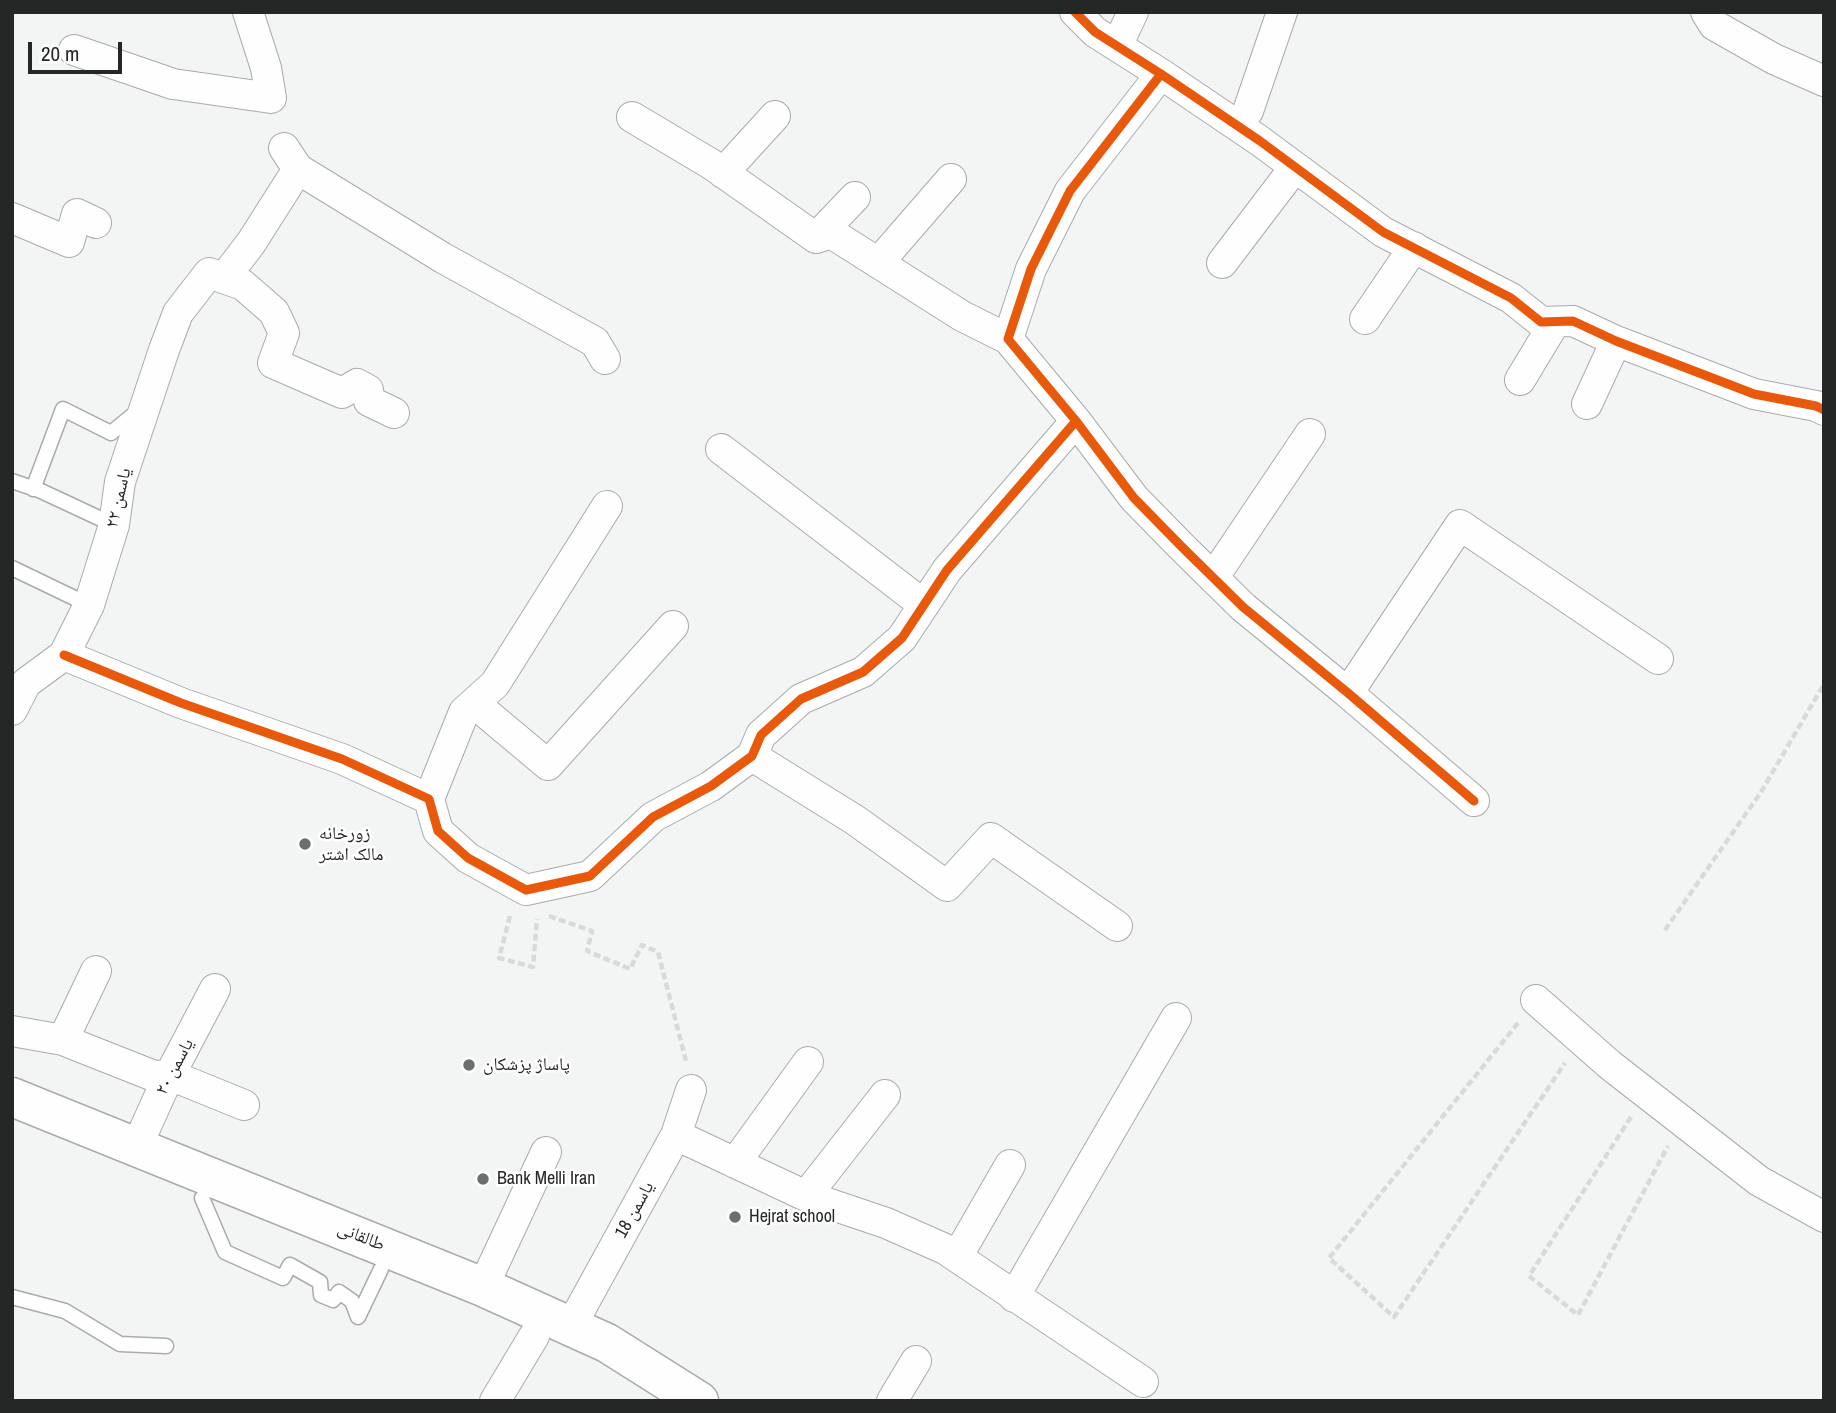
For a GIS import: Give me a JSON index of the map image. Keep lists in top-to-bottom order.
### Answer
{
  "streets": {
    "street": [
      "یاسمن ۲۲",
      "یاسمن ۲۰",
      "یاسمن 18",
      "طالقانی"
    ]
  },
  "crossings": [
    ["یاسمن ۲۰", "طالقانی"],
    ["یاسمن 18", "طالقانی"]
  ],
  "places": [
    "زورخانه مالک اشتر",
    "پاساژ پزشکان",
    "Bank Melli Iran",
    "Hejrat school"
  ],
  "scale_bar": "20 m"
}
